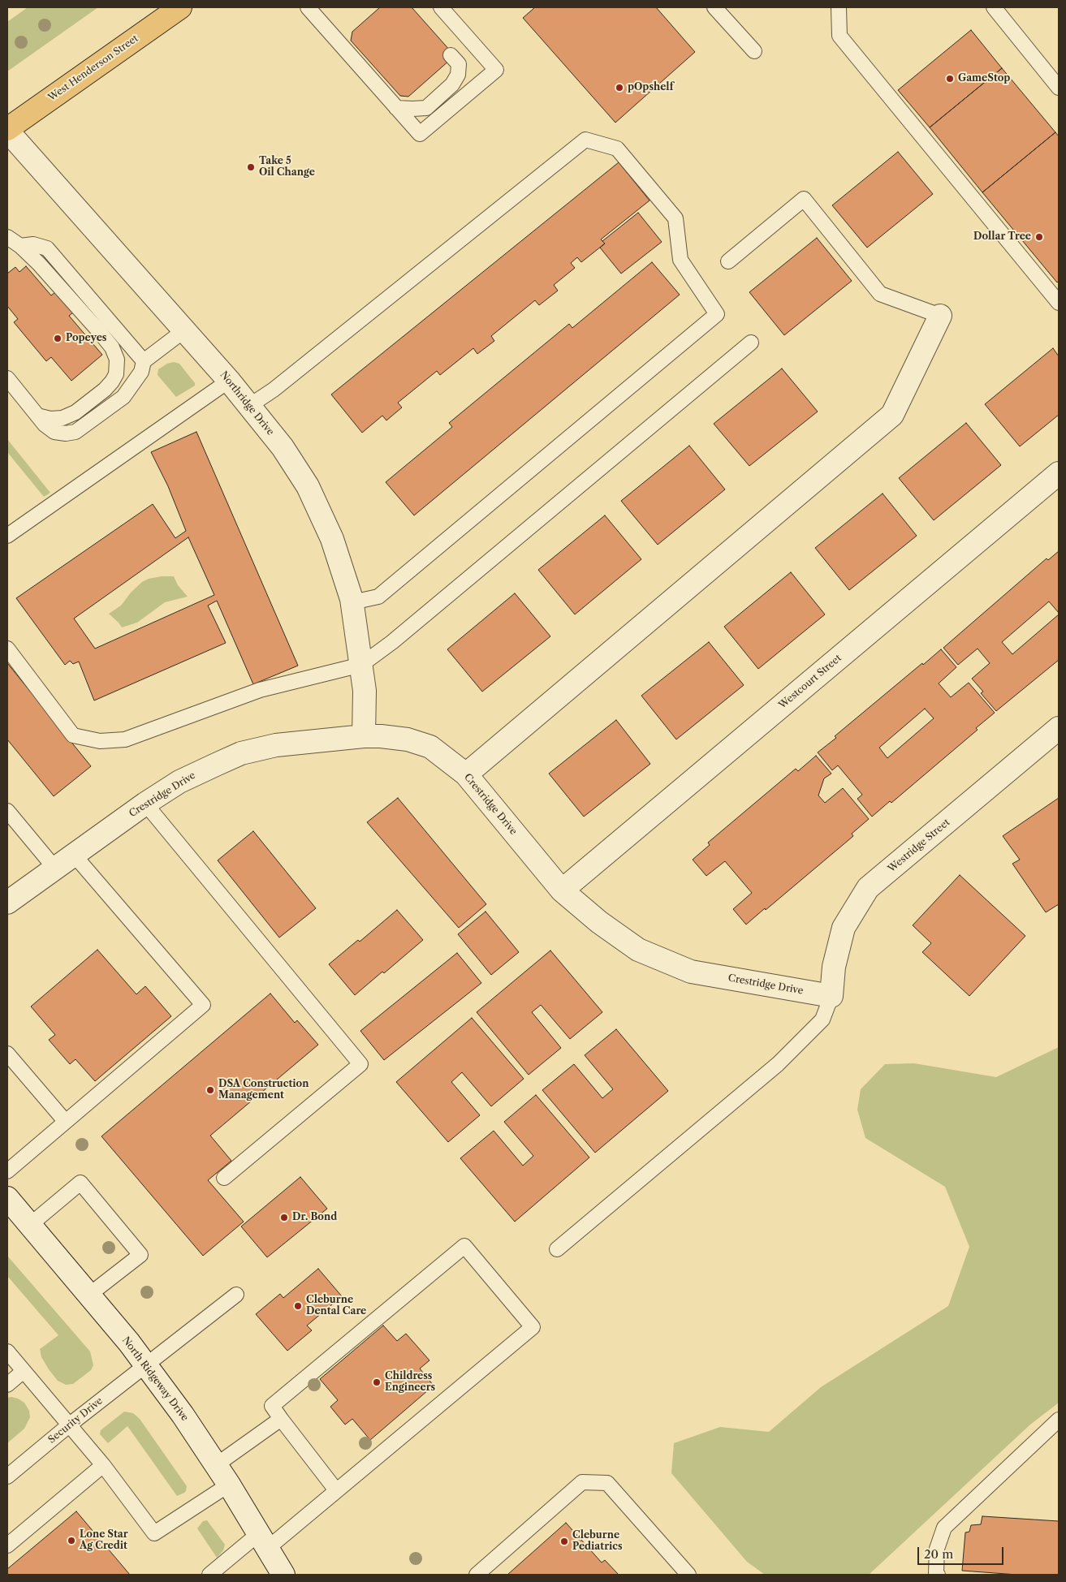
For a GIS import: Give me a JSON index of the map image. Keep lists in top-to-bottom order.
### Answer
{
  "streets": {
    "main road": ["West Henderson Street"],
    "street": [
      "Northridge Drive",
      "Westcourt Street",
      "Crestridge Drive",
      "Westridge Street",
      "North Ridgeway Drive"
    ],
    "lane": ["Security Drive"]
  },
  "crossings": [
    ["West Henderson Street", "Northridge Drive"],
    ["Northridge Drive", "Crestridge Drive"],
    ["Westcourt Street", "Crestridge Drive"],
    ["Crestridge Drive", "Westridge Street"],
    ["North Ridgeway Drive", "Security Drive"]
  ],
  "places": [
    "GameStop",
    "pOpshelf",
    "Take 5 Oil Change",
    "Dollar Tree",
    "Popeyes",
    "DSA Construction Management",
    "Dr. Bond",
    "Cleburne Dental Care",
    "Childress Engineers",
    "Lone Star Ag Credit",
    "Cleburne Pediatrics"
  ],
  "scale_bar": "20 m"
}
